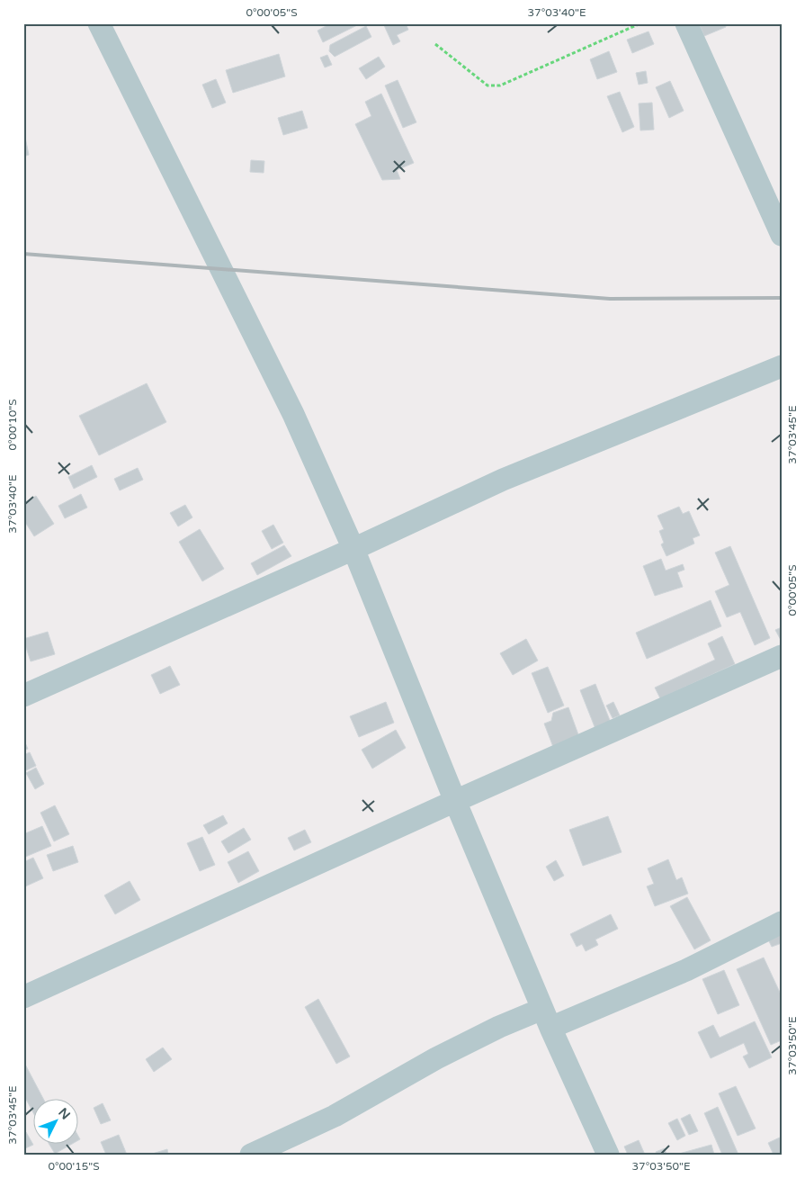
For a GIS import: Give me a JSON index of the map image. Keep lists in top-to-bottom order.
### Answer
{
  "north": "top right",
  "coordinates": [
    "0°00'05\"S",
    "37°03'40\"E",
    "0°00'10\"S",
    "37°03'45\"E",
    "37°03'50\"E",
    "0°00'15\"S"
  ]
}
